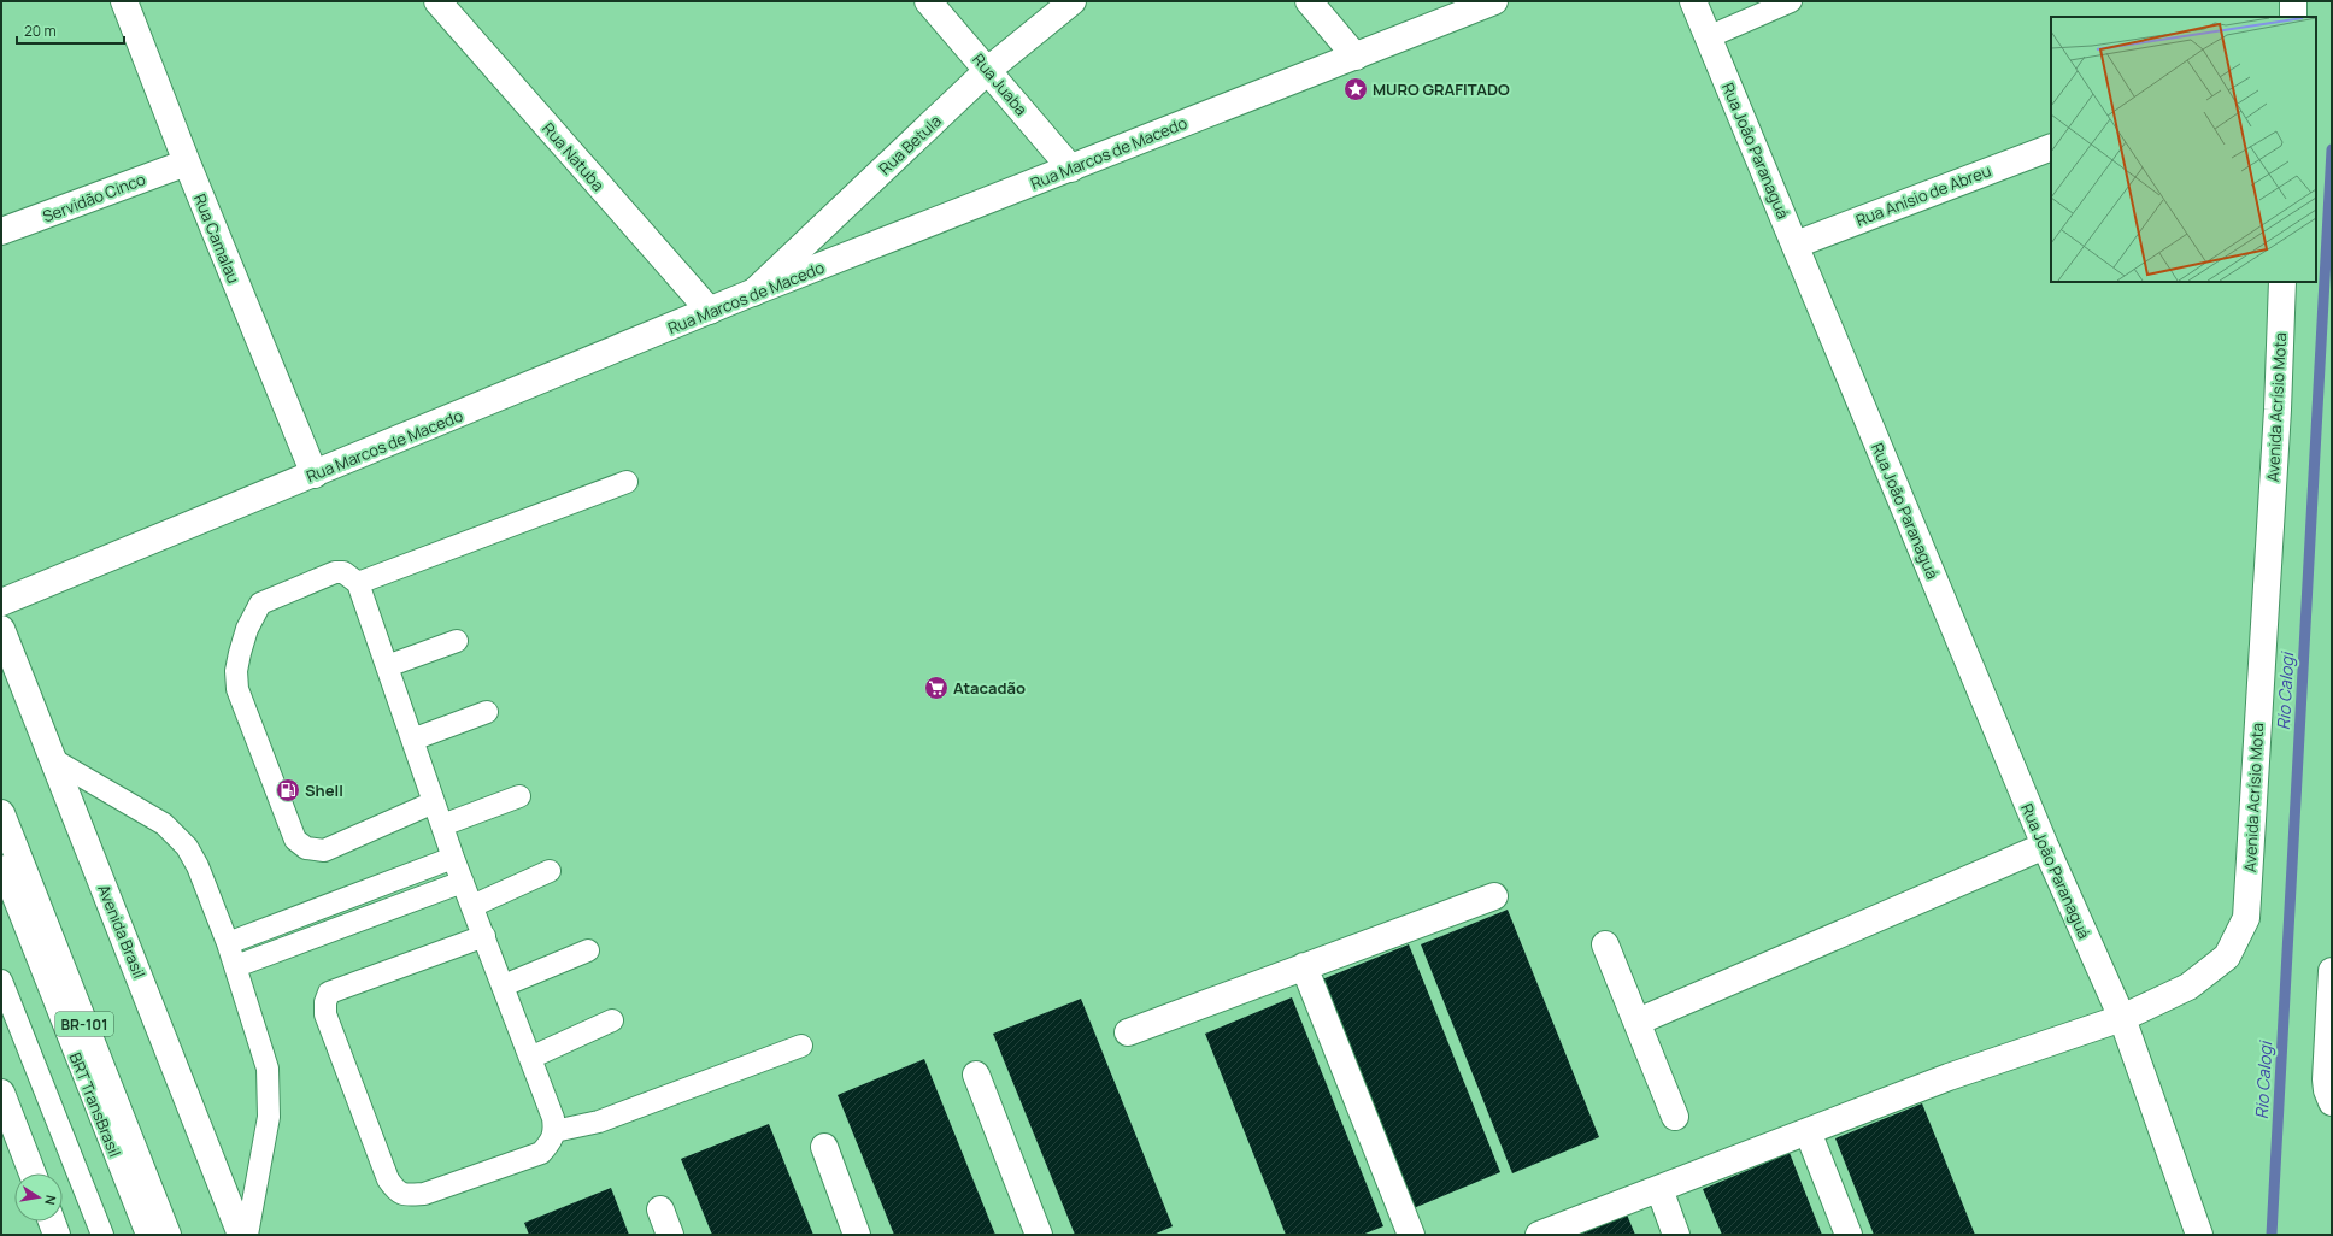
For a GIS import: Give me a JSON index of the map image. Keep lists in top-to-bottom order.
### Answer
{
  "streets": {
    "main road": [
      "Rua Juaba",
      "Rua Betula",
      "Rua João Paranaguá",
      "Rua Marcos de Macedo",
      "Rua Natuba",
      "Rua Anísio de Abreu",
      "Servidão Cinco",
      "Rua Camalau",
      "Avenida Acrísio Mota",
      "Avenida Brasil",
      "BR-101"
    ],
    "lane": ["BRT TransBrasil"]
  },
  "crossings": [
    ["Rua Juaba", "Rua Betula"],
    ["Rua Juaba", "Rua Marcos de Macedo"],
    ["Rua Betula", "Rua Marcos de Macedo"],
    ["Rua João Paranaguá", "Rua Anísio de Abreu"],
    ["Rua João Paranaguá", "Avenida Acrísio Mota"],
    ["Rua Marcos de Macedo", "Rua Natuba"],
    ["Rua Marcos de Macedo", "Rua Camalau"],
    ["Servidão Cinco", "Rua Camalau"]
  ],
  "water": ["Rio Calogi"],
  "places": {
    "place": ["MURO GRAFITADO"],
    "supermarket": ["Atacadão"],
    "fuel station": ["Shell"]
  },
  "scale_bar": "20 m",
  "north": "right"
}
